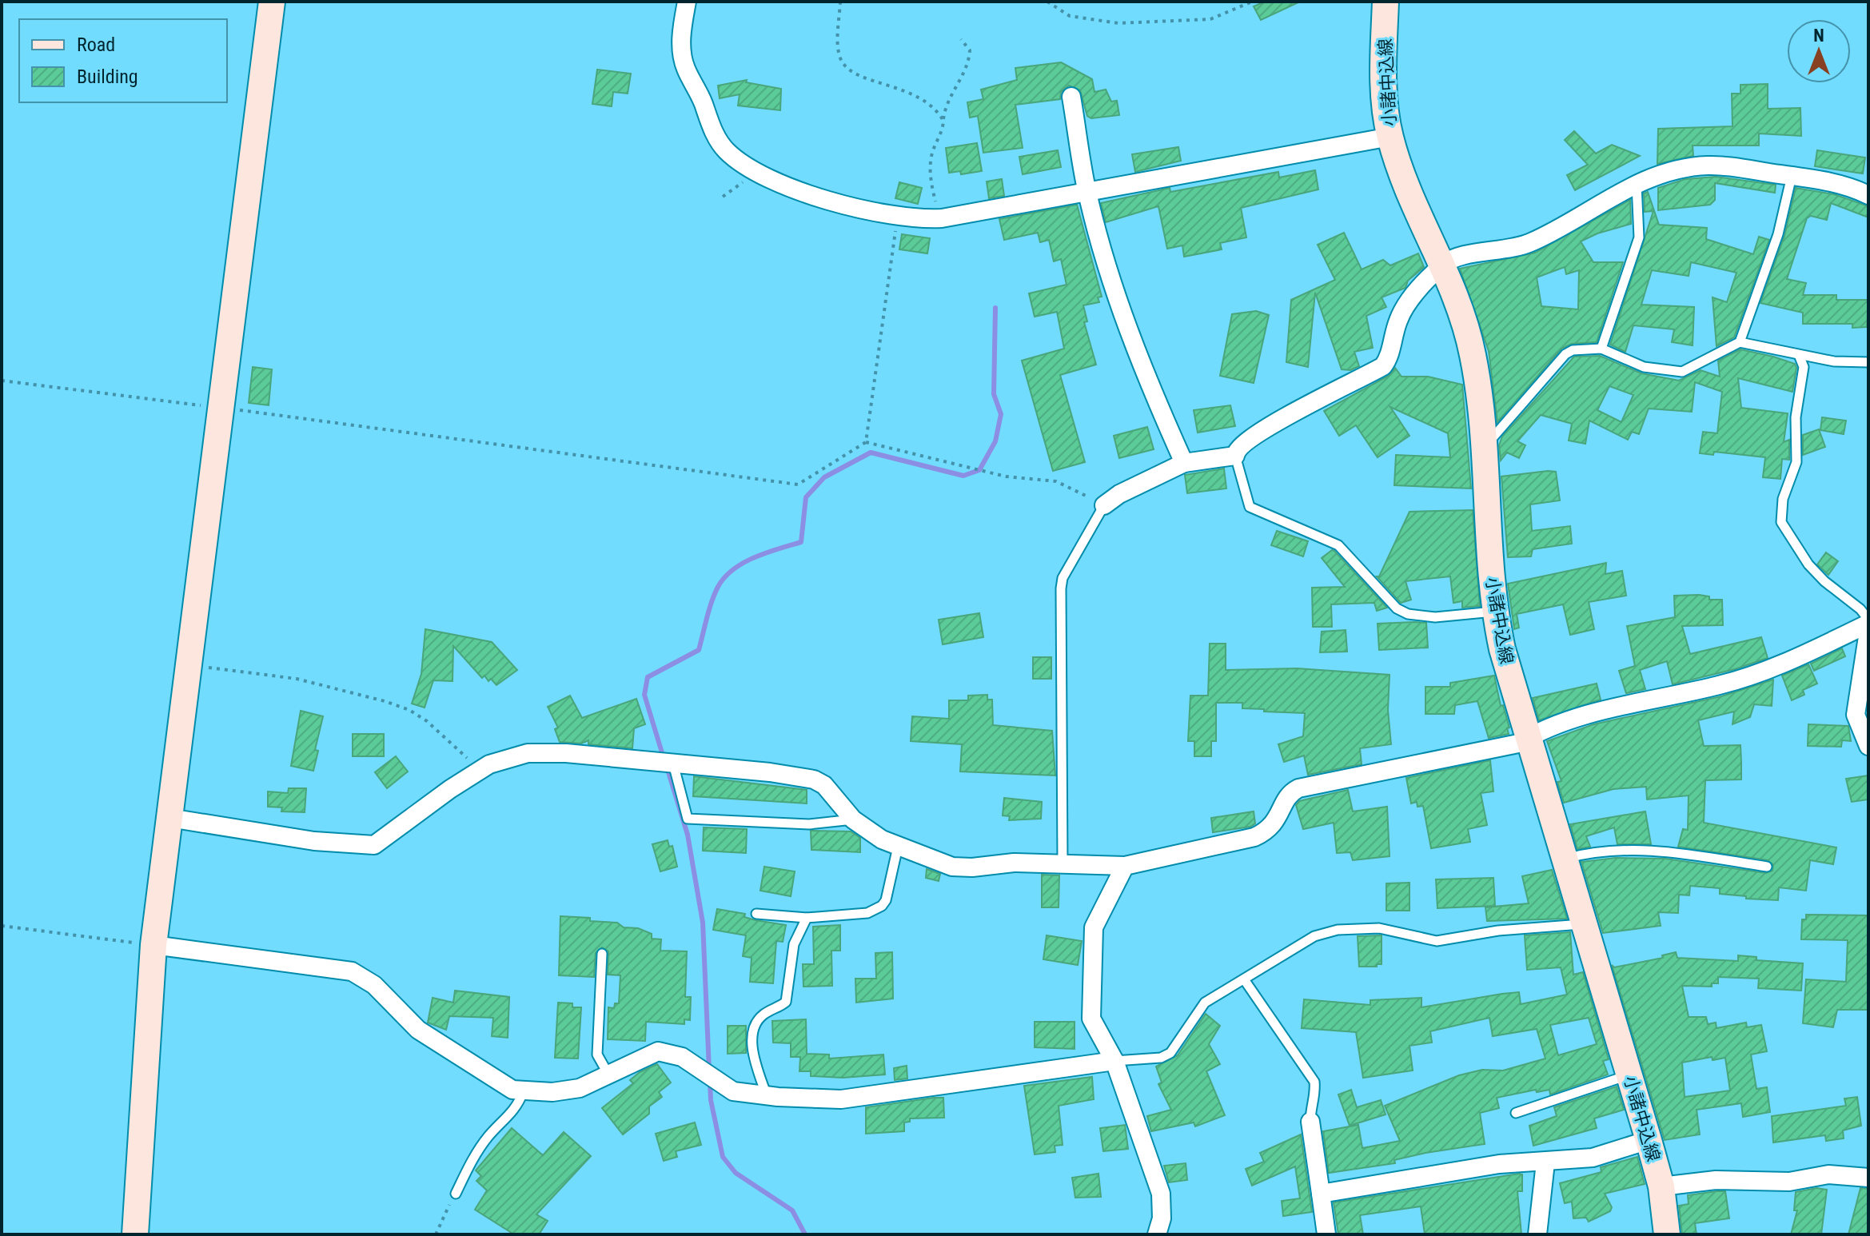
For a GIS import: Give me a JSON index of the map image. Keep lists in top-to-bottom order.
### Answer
{
  "streets": {
    "main road": ["小諸中込線"]
  },
  "legend": ["Road", "Building"],
  "north": "top"
}
